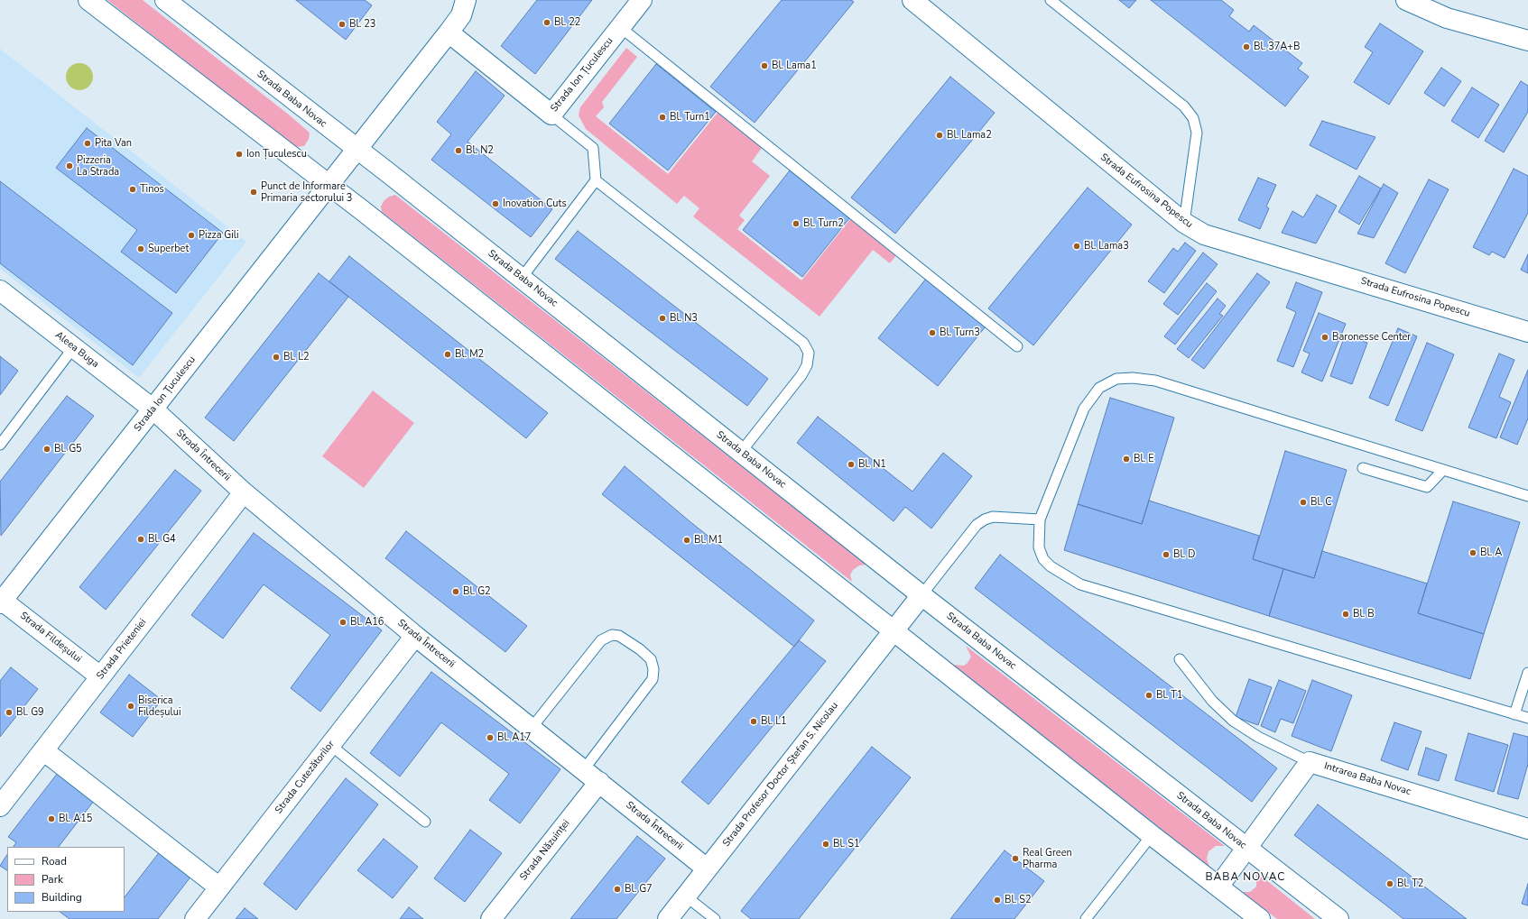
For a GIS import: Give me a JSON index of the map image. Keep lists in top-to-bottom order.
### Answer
{
  "streets": {
    "street": [
      "Strada Ion Țuculescu",
      "Strada Baba Novac",
      "Strada Eufrosina Popescu",
      "Aleea Buga",
      "Strada Întrecerii",
      "Strada Fildeșului",
      "Strada Prieteniei",
      "Strada Profesor Doctor Ștefan S. Nicolau",
      "Strada Cutezătorilor",
      "Intrarea Baba Novac",
      "Strada Năzuinței"
    ]
  },
  "crossings": [
    ["Strada Ion Țuculescu", "Strada Baba Novac"],
    ["Strada Ion Țuculescu", "Aleea Buga"],
    ["Strada Ion Țuculescu", "Strada Întrecerii"],
    ["Strada Ion Țuculescu", "Strada Fildeșului"],
    ["Strada Baba Novac", "Strada Profesor Doctor Ștefan S. Nicolau"],
    ["Aleea Buga", "Strada Întrecerii"],
    ["Strada Întrecerii", "Strada Prieteniei"],
    ["Strada Întrecerii", "Strada Profesor Doctor Ștefan S. Nicolau"],
    ["Strada Întrecerii", "Strada Cutezătorilor"],
    ["Strada Întrecerii", "Strada Năzuinței"],
    ["Strada Fildeșului", "Strada Prieteniei"]
  ],
  "districts": ["BABA NOVAC"],
  "places": [
    "Bl. 22",
    "Bl. 23",
    "Bl. 37A+B",
    "Bl. Lama1",
    "Bl. Turn1",
    "Bl. Lama2",
    "Pita Van",
    "Bl. N2",
    "Ion Țuculescu",
    "Pizzeria La Strada",
    "Tinos",
    "Punct de Informare Primaria sectorului 3",
    "Inovation Cuts",
    "Bl. Turn2",
    "Pizza Gili",
    "Bl. Lama3",
    "Superbet",
    "Bl. N3",
    "Bl. Turn3",
    "Baronesse Center",
    "Bl. M2",
    "Bl. L2",
    "Bl. G5",
    "Bl. E",
    "Bl. N1",
    "Bl. C",
    "Bl. G4",
    "Bl. M1",
    "Bl. A",
    "Bl. D",
    "Bl. G2",
    "Bl. B",
    "Bl. A16",
    "Bl. T1",
    "Biserica Fildeșului",
    "Bl. G9",
    "Bl. L1",
    "Bl. A17",
    "Bl. A15",
    "Bl. S1",
    "Real Green Pharma",
    "Bl. T2",
    "Bl. G7",
    "Bl. S2"
  ],
  "legend": ["Road", "Park", "Building"]
}
